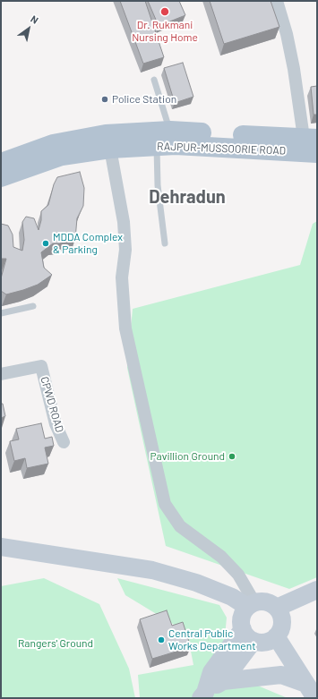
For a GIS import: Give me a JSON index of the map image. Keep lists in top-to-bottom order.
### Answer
{
  "streets": {
    "main road": ["RAJPUR-MUSSOORIE ROAD"],
    "street": ["CPWD ROAD"]
  },
  "districts": ["Dehradun"],
  "parks": ["Rangers' Ground"],
  "places": [
    "Dr. Rukmani Nursing Home",
    "Police Station",
    "MDDA Complex & Parking",
    "Pavillion Ground",
    "Central Public Works Department"
  ],
  "north": "top right"
}
